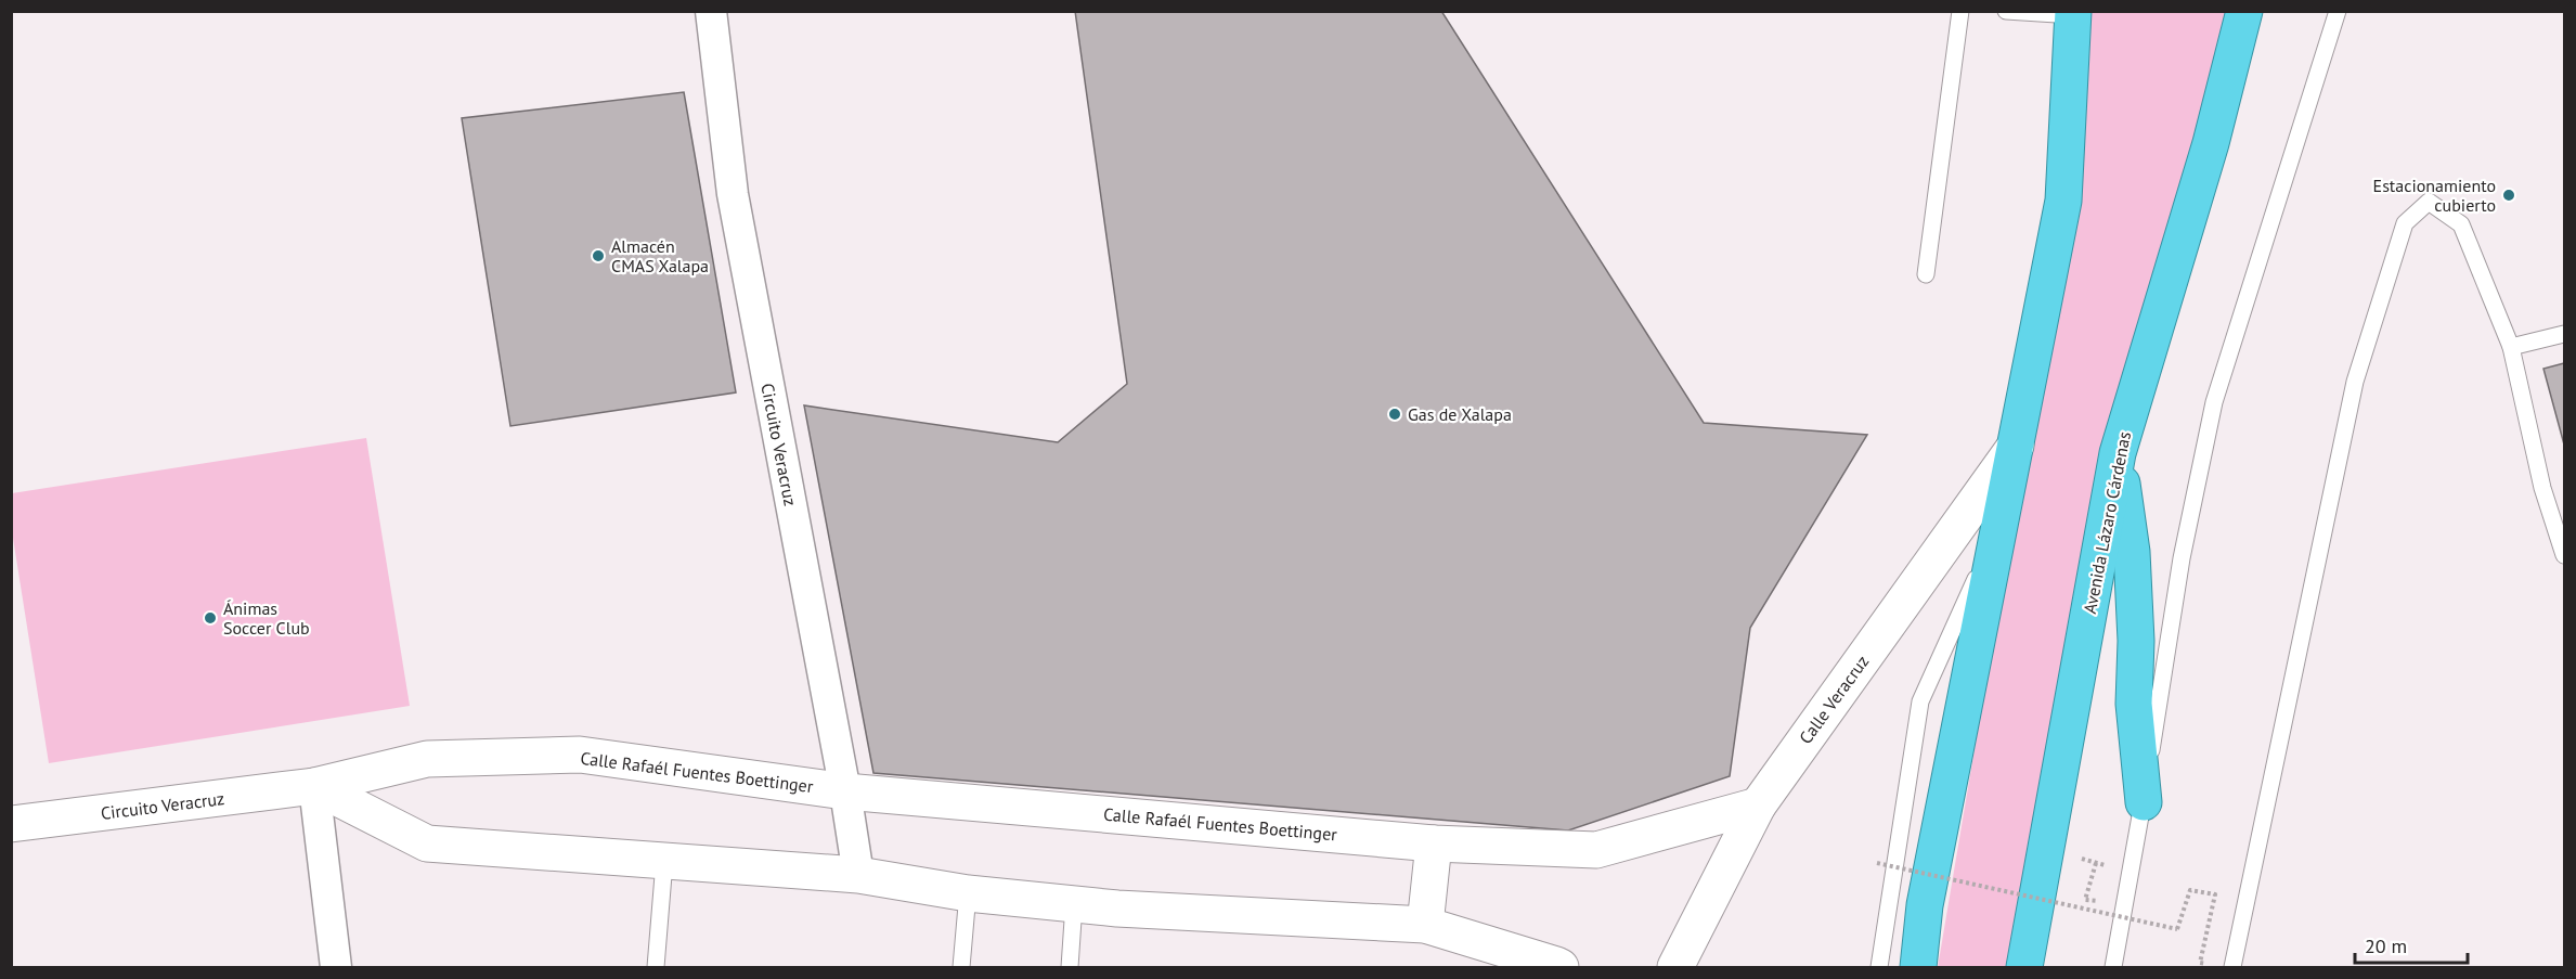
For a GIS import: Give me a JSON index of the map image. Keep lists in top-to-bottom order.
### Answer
{
  "streets": {
    "highway": ["Avenida Lázaro Cárdenas"],
    "street": ["Circuito Veracruz", "Calle Veracruz", "Calle Rafaél Fuentes Boettinger"]
  },
  "crossings": [
    ["Circuito Veracruz", "Calle Rafaél Fuentes Boettinger"],
    ["Calle Veracruz", "Calle Rafaél Fuentes Boettinger"]
  ],
  "places": [
    "Estacionamiento cubierto",
    "Almacén CMAS Xalapa",
    "Gas de Xalapa",
    "Ánimas Soccer Club"
  ],
  "scale_bar": "20 m"
}
